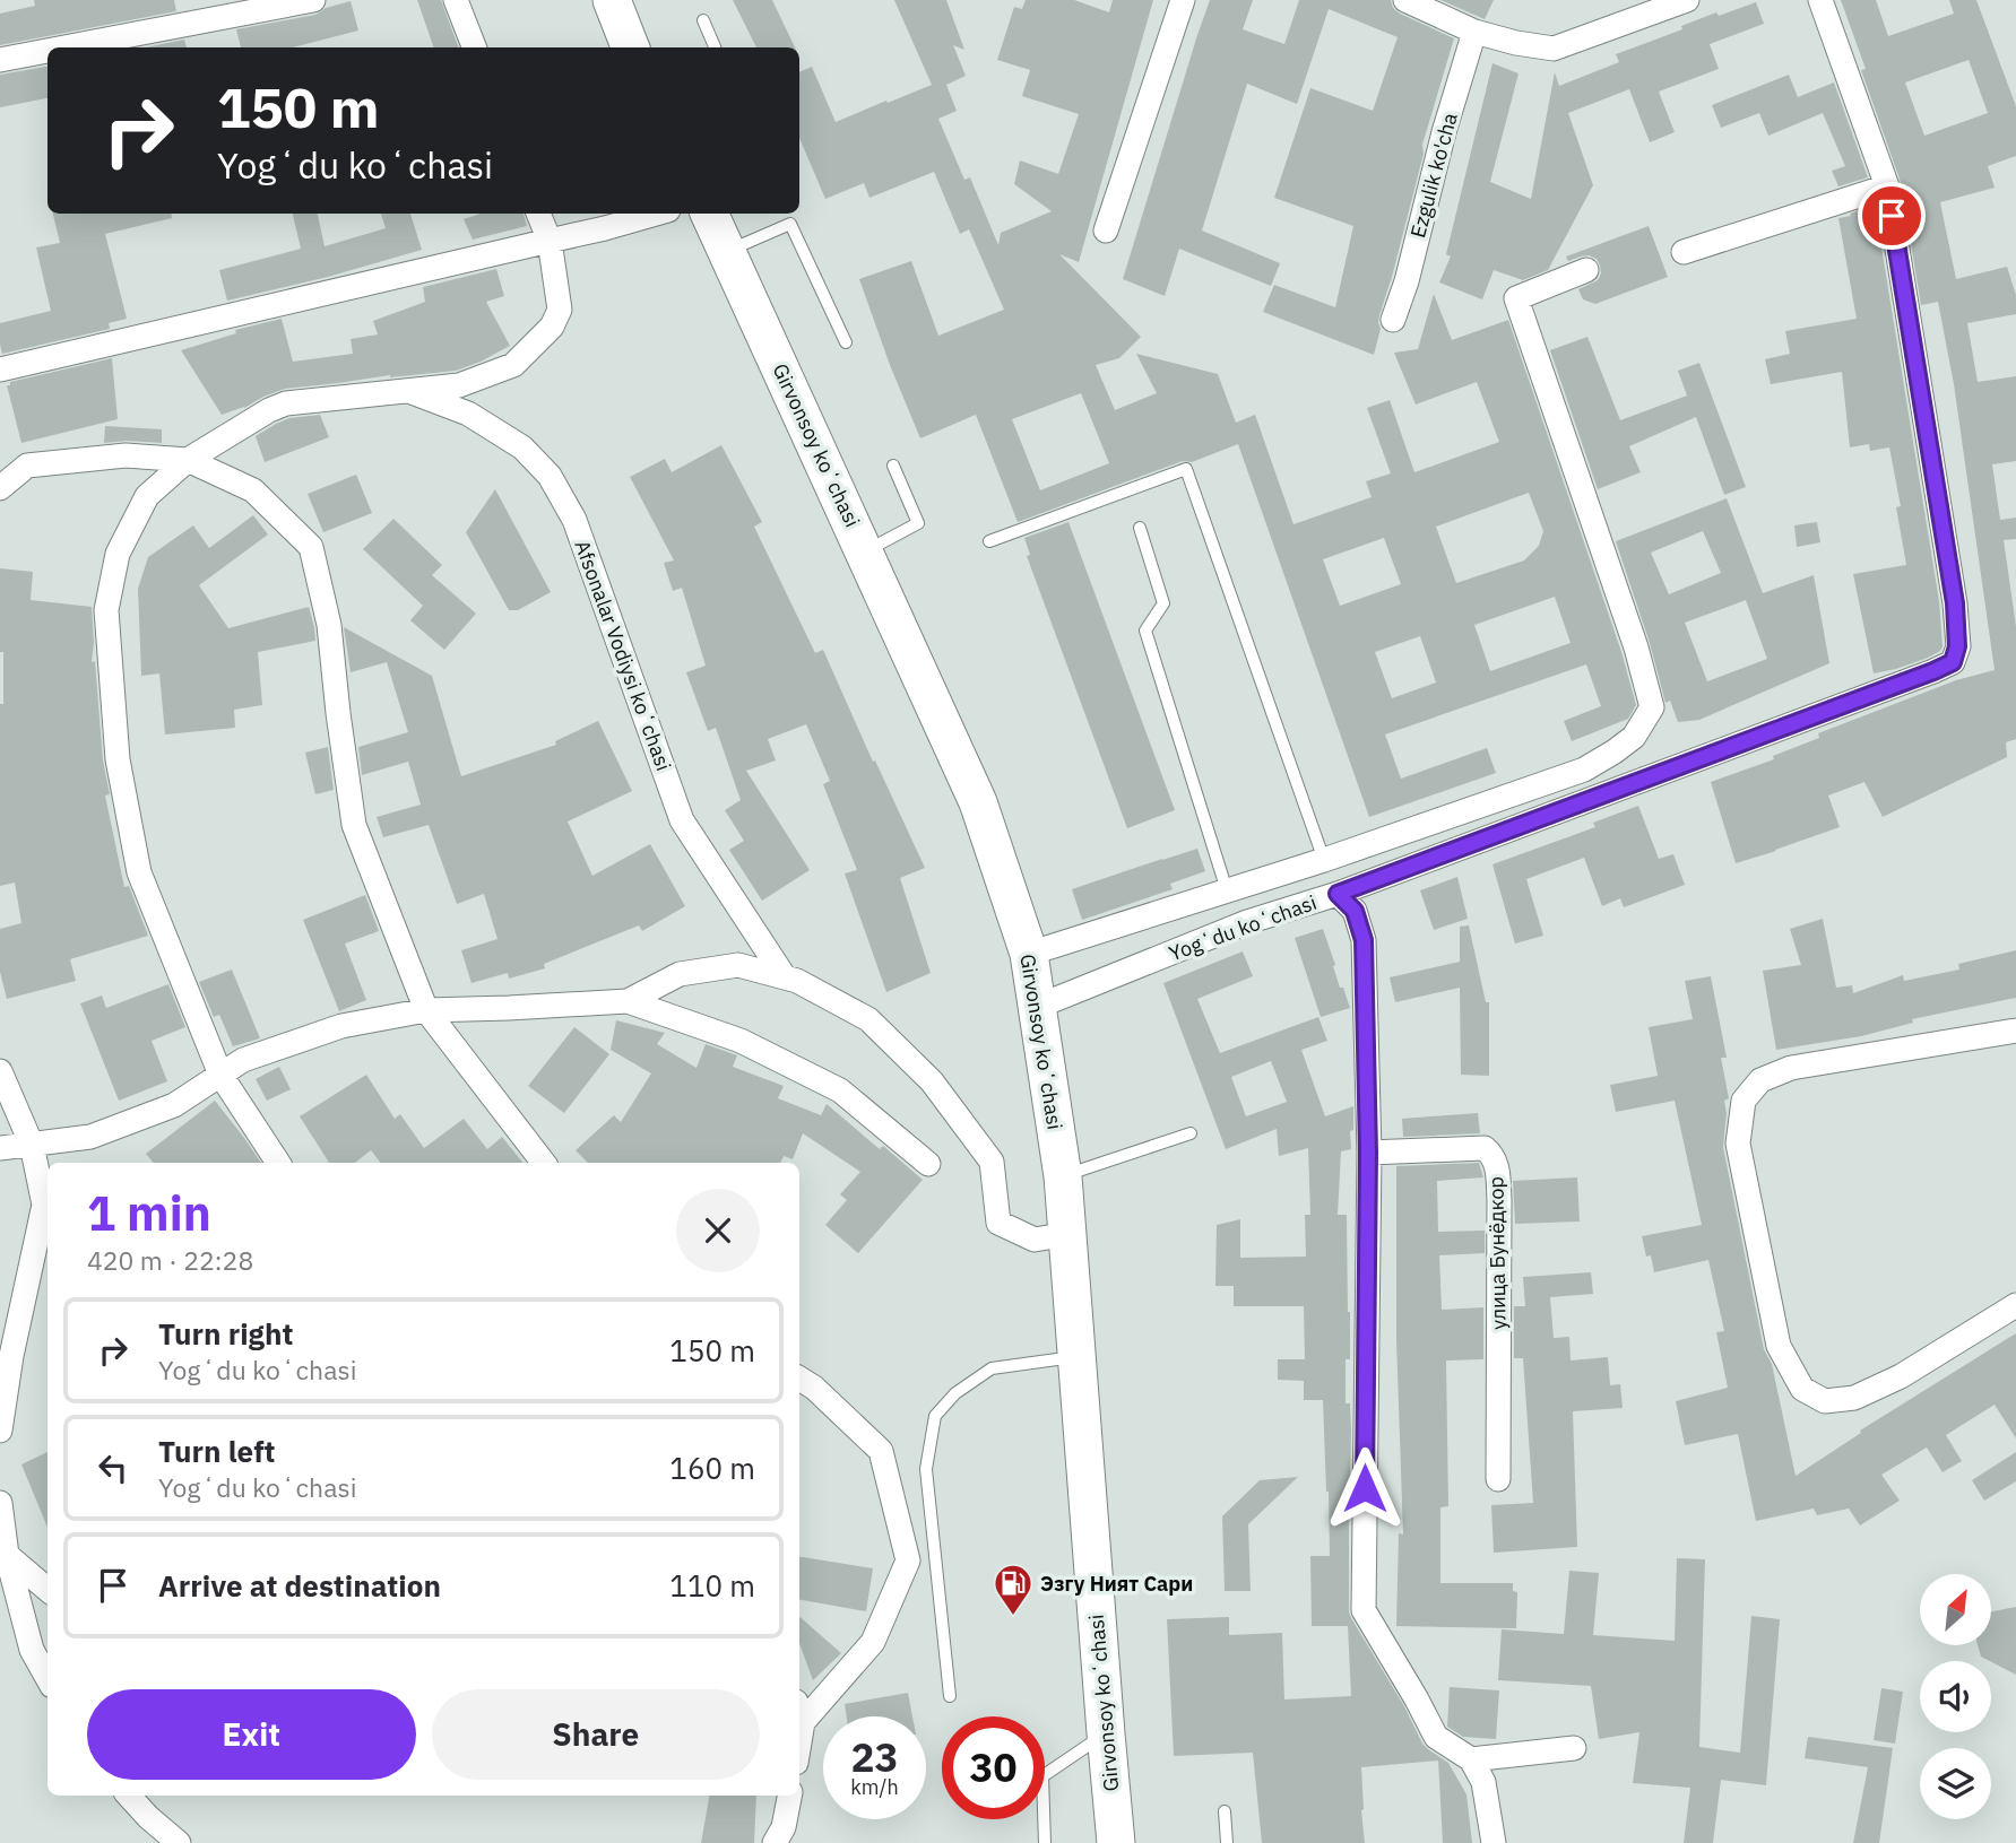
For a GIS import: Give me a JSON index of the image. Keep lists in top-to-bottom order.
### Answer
{
  "streets": {
    "main road": ["Girvonsoy koʻchasi"],
    "street": [
      "Ezgulik ko'cha",
      "Afsonalar Vodiysi koʻchasi",
      "Yogʻdu koʻchasi",
      "улица Бунёдкор"
    ]
  },
  "crossings": [
    ["Girvonsoy koʻchasi", "Yogʻdu koʻchasi"]
  ],
  "places": {
    "fuel station": ["Эзгу Ният Сари"]
  },
  "north": "top right",
  "page": {
    "turn": ["150 m", "Yogʻdu koʻchasi"],
    "heading": ["1 min", "420 m · 22:28"],
    "list": [
      {
        "name": "Turn right",
        "note": "Yogʻdu koʻchasi",
        "value": "150 m"
      },
      {
        "name": "Turn left",
        "note": "Yogʻdu koʻchasi",
        "value": "160 m"
      },
      {
        "name": "Arrive at destination",
        "value": "110 m"
      }
    ],
    "buttons": ["Exit", "Share"],
    "speed": "23 km/h",
    "limit": "30"
  }
}
